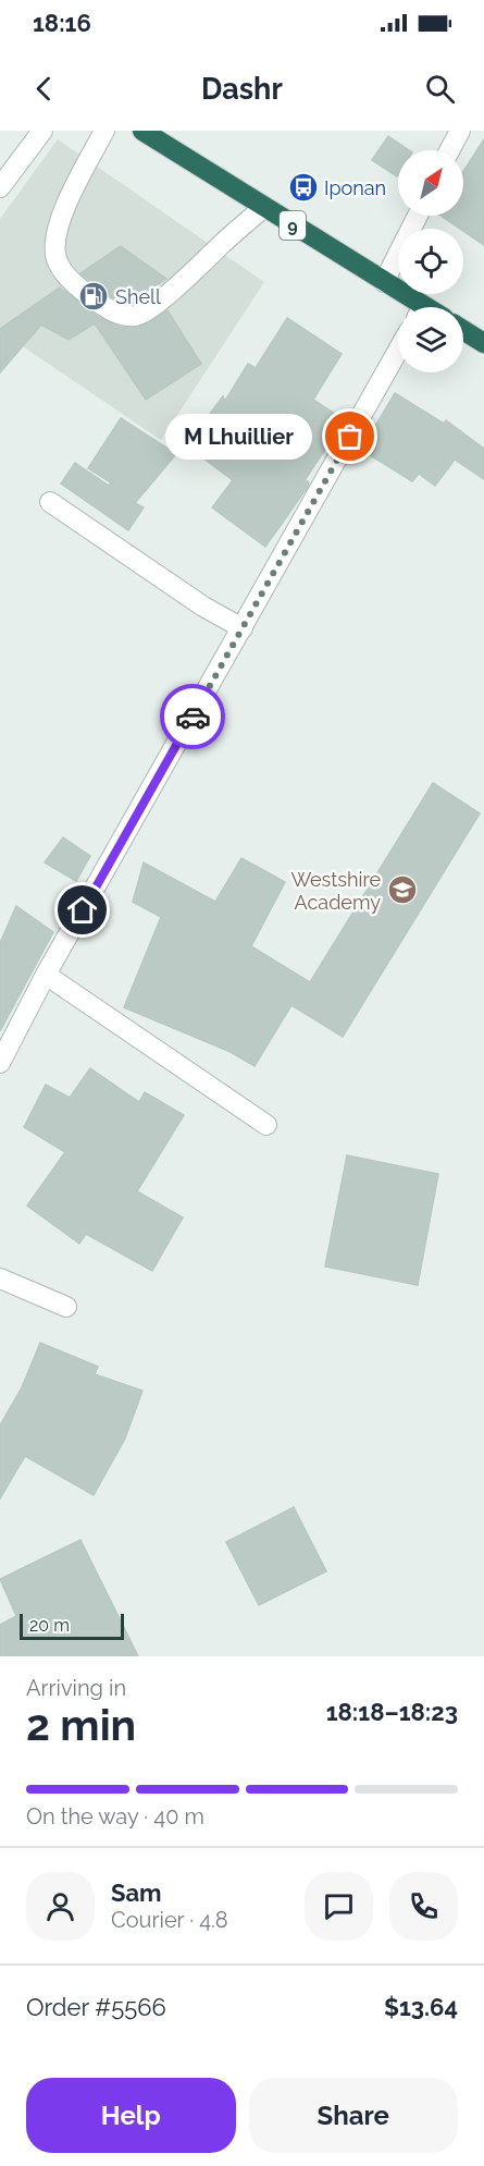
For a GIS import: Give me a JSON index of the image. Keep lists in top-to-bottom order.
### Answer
{
  "streets": {
    "highway": ["9"]
  },
  "places": {
    "bus stop": ["Iponan"],
    "fuel station": ["Shell"],
    "other": ["M Lhuillier"],
    "school or university": ["Westshire Academy"]
  },
  "scale_bar": "20 m",
  "north": "top right",
  "page": {
    "status": "18:16",
    "header": "Dashr",
    "bubble": "M Lhuillier",
    "scale": "20 m",
    "heading": ["2 min", "Arriving in", "18:18–18:23"],
    "panel": [
      "Sam",
      "Courier · 4.8",
      "Order #5566",
      "$13.64"
    ],
    "bar": "On the way · 40 m",
    "buttons": ["Help", "Share"]
  }
}
